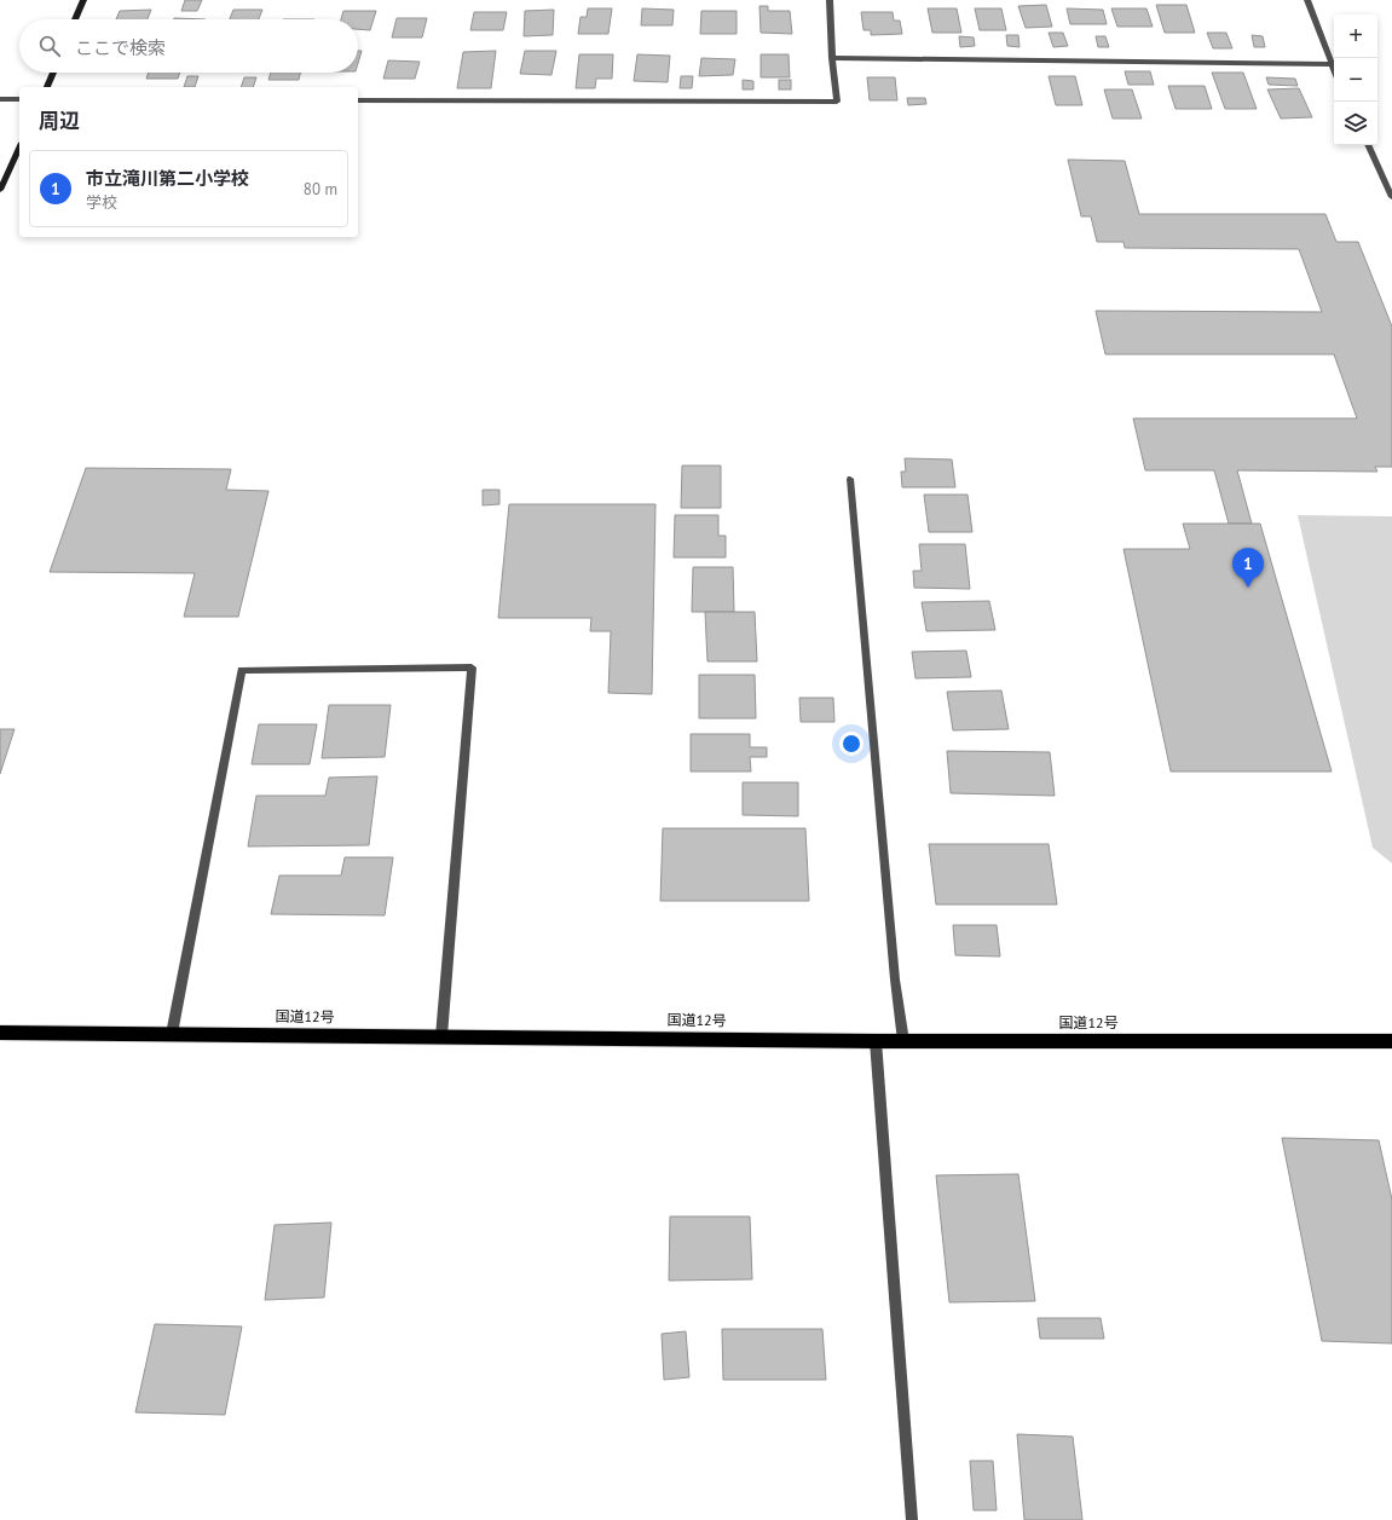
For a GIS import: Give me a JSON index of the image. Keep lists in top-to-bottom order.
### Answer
{
  "streets": {
    "highway": ["国道12号"]
  },
  "page": {
    "map_buttons": ["+", "−"],
    "search": "ここで検索",
    "heading": "周辺",
    "list": [
      {
        "mark": "1",
        "name": "市立滝川第二小学校",
        "note": "学校",
        "value": "80 m"
      }
    ],
    "pins": "1"
  }
}
